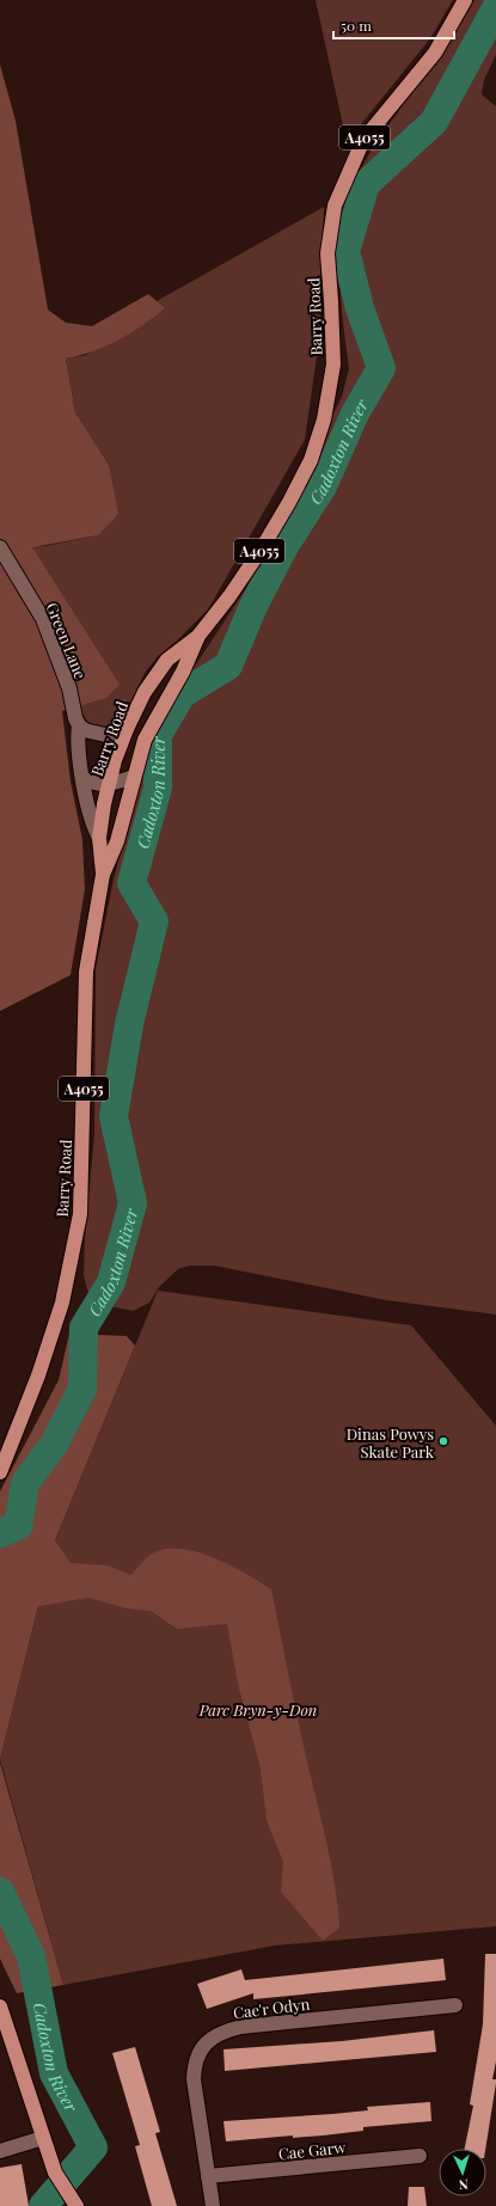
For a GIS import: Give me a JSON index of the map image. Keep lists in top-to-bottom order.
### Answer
{
  "streets": {
    "main road": ["A4055", "Barry Road"],
    "street": ["Green Lane", "Cae'r Odyn", "Cae Garw"]
  },
  "crossings": [
    ["Barry Road", "Green Lane"],
    ["Cae'r Odyn", "Cae Garw"]
  ],
  "water": ["Cadoxton River"],
  "parks": ["Parc Bryn-y-Don"],
  "places": ["Dinas Powys Skate Park"],
  "scale_bar": "50 m",
  "north": "bottom"
}
